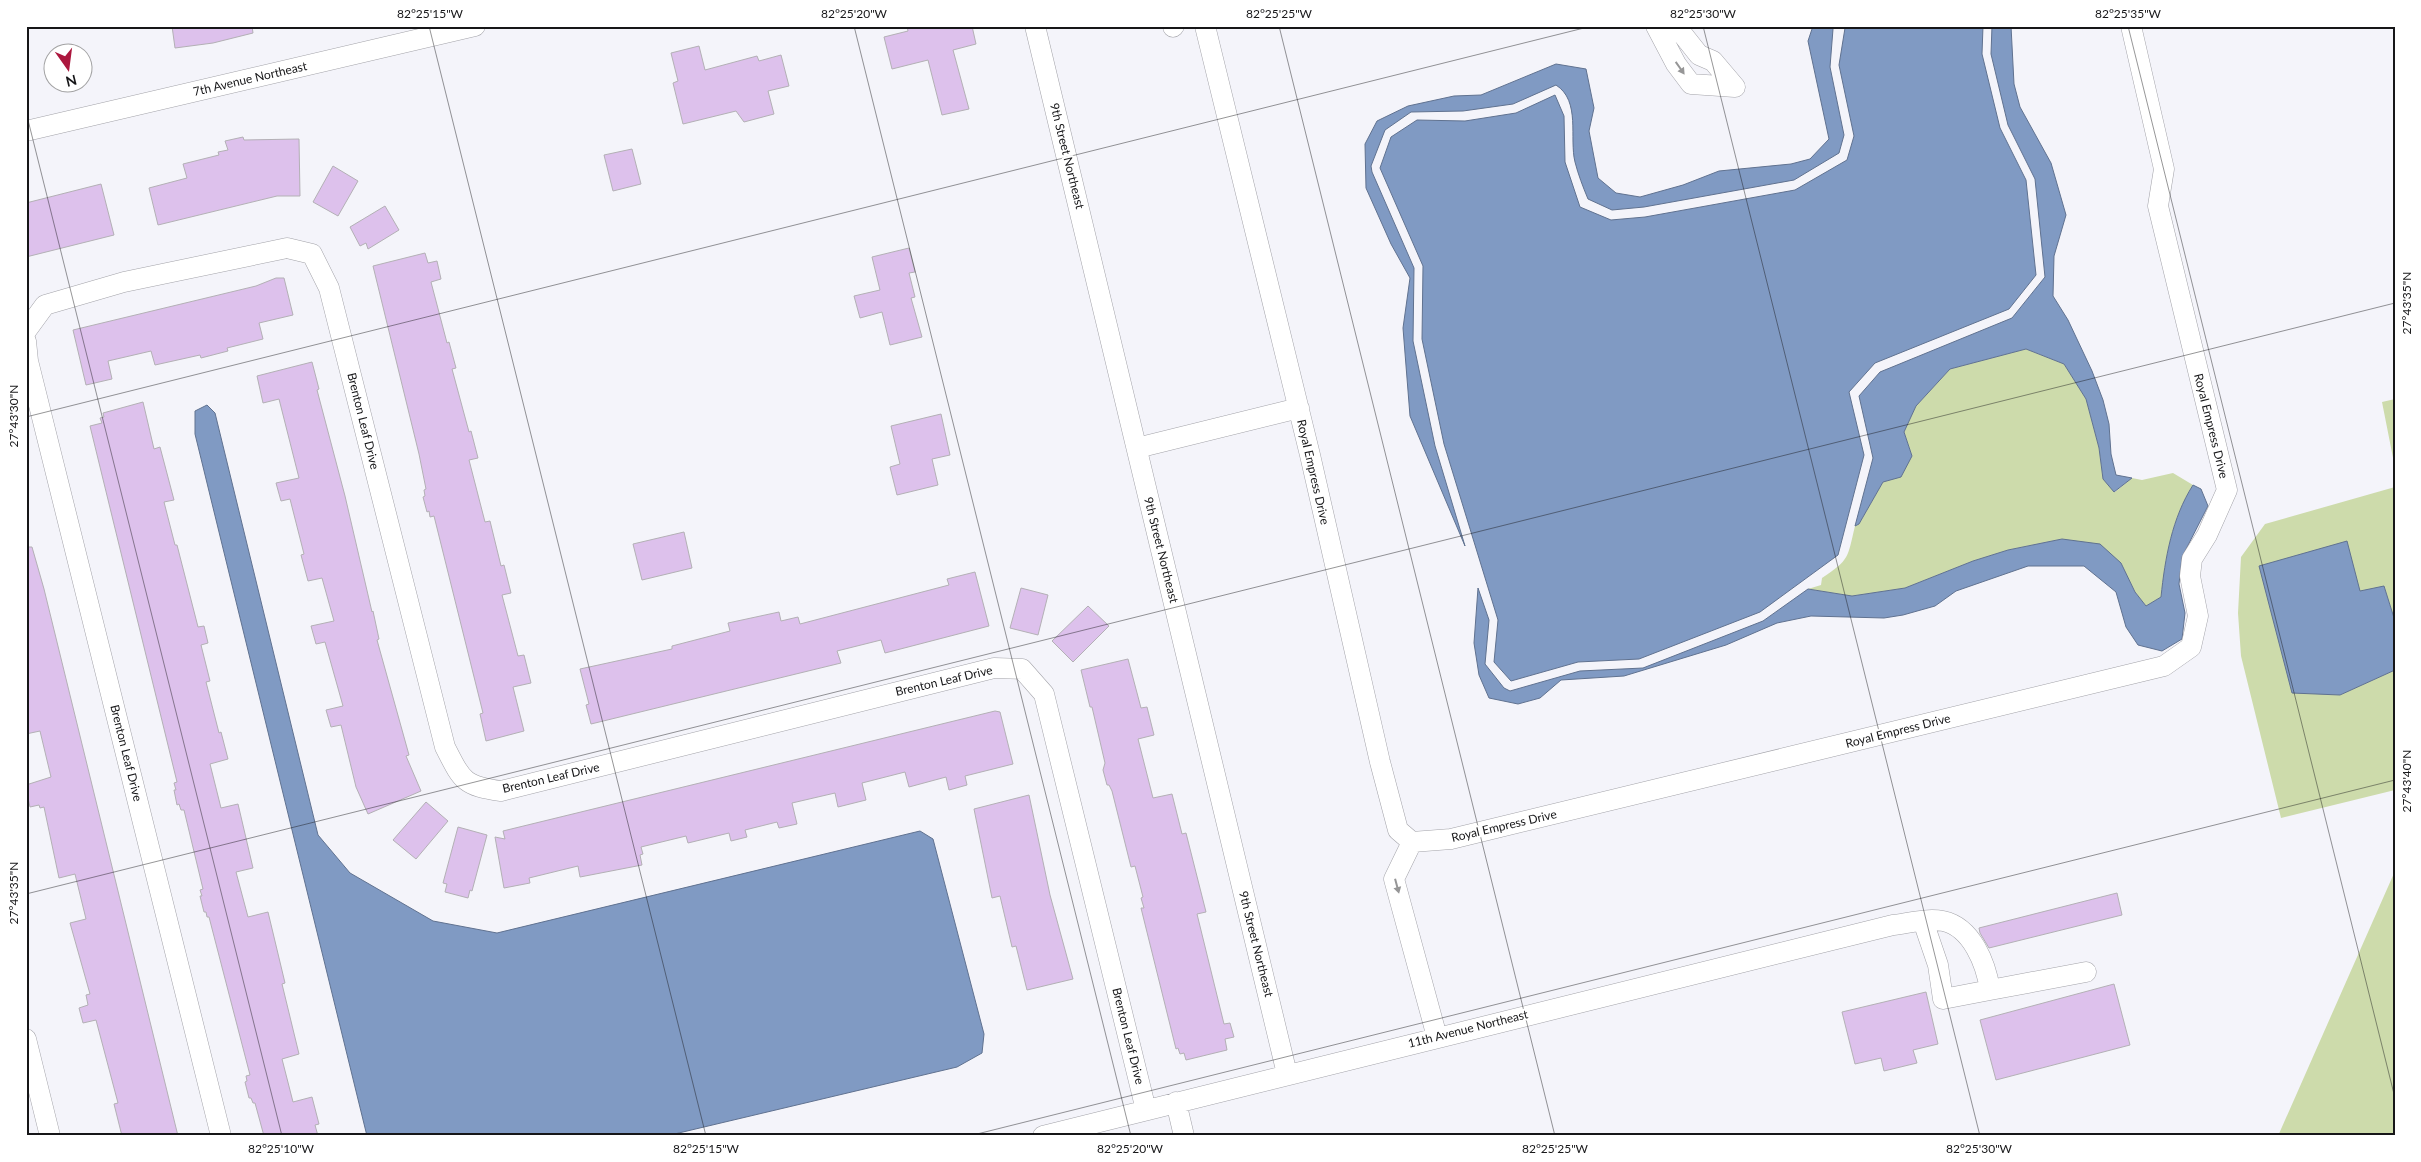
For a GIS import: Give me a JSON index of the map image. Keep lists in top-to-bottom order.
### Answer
{
  "streets": {
    "street": [
      "7th Avenue Northeast",
      "9th Street Northeast",
      "Brenton Leaf Drive",
      "Royal Empress Drive",
      "11th Avenue Northeast"
    ]
  },
  "crossings": [
    ["9th Street Northeast", "Royal Empress Drive"],
    ["9th Street Northeast", "11th Avenue Northeast"],
    ["Brenton Leaf Drive", "11th Avenue Northeast"]
  ],
  "north": "bottom",
  "coordinates": [
    "82°25'15\"W",
    "82°25'20\"W",
    "82°25'25\"W",
    "82°25'30\"W",
    "82°25'35\"W",
    "27°43'35\"N",
    "27°43'30\"N",
    "27°43'40\"N",
    "82°25'10\"W"
  ]
}
